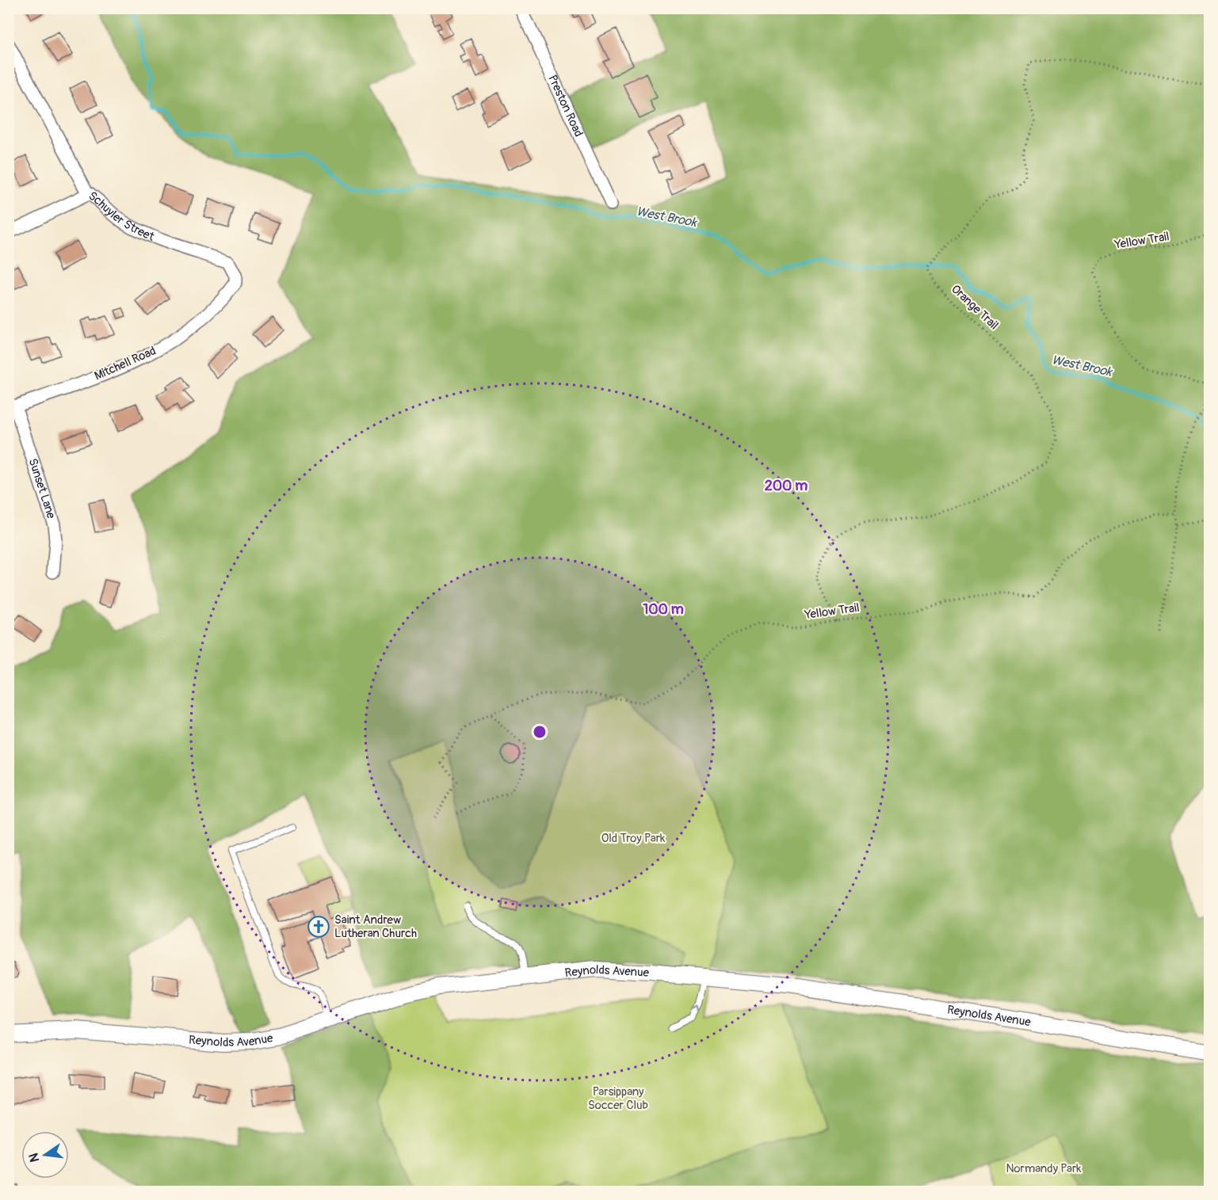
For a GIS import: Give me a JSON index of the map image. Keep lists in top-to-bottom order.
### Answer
{
  "streets": {
    "street": [
      "Preston Road",
      "Schuyler Street",
      "Mitchell Road",
      "Sunset Lane",
      "Reynolds Avenue"
    ],
    "path": ["Yellow Trail", "Orange Trail"]
  },
  "crossings": [
    ["Schuyler Street", "Mitchell Road"],
    ["Yellow Trail", "Orange Trail"],
    ["Mitchell Road", "Sunset Lane"]
  ],
  "water": ["West Brook"],
  "parks": ["Old Troy Park", "Parsippany Soccer Club", "Normandy Park"],
  "places": {
    "church": ["Saint Andrew Lutheran Church"]
  },
  "north": "left",
  "rings": ["200 m", "100 m"]
}
